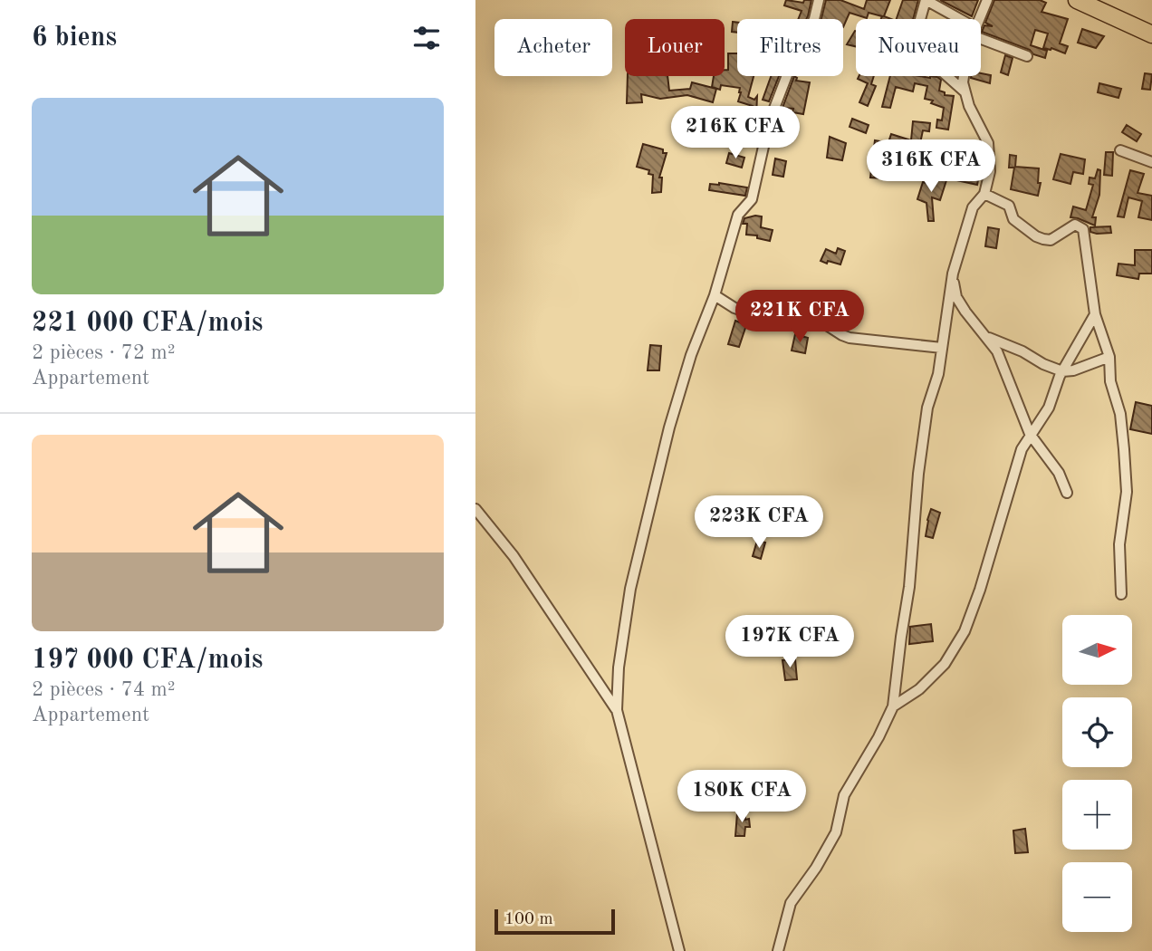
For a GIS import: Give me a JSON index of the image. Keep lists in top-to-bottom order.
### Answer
{
  "scale_bar": "100 m",
  "north": "right",
  "page": {
    "heading": "6 biens",
    "chip": [
      "Acheter",
      "Louer",
      "Filtres",
      "Nouveau"
    ],
    "list": [
      {
        "name": "221 000 CFA/mois",
        "note": "2 pièces · 72 m² · Appartement"
      },
      {
        "name": "197 000 CFA/mois",
        "note": "2 pièces · 74 m² · Appartement"
      }
    ],
    "price": [
      "216K CFA",
      "316K CFA",
      "221K CFA",
      "223K CFA",
      "197K CFA",
      "180K CFA"
    ],
    "map_buttons": ["+", "−"],
    "scale": "100 m"
  }
}
